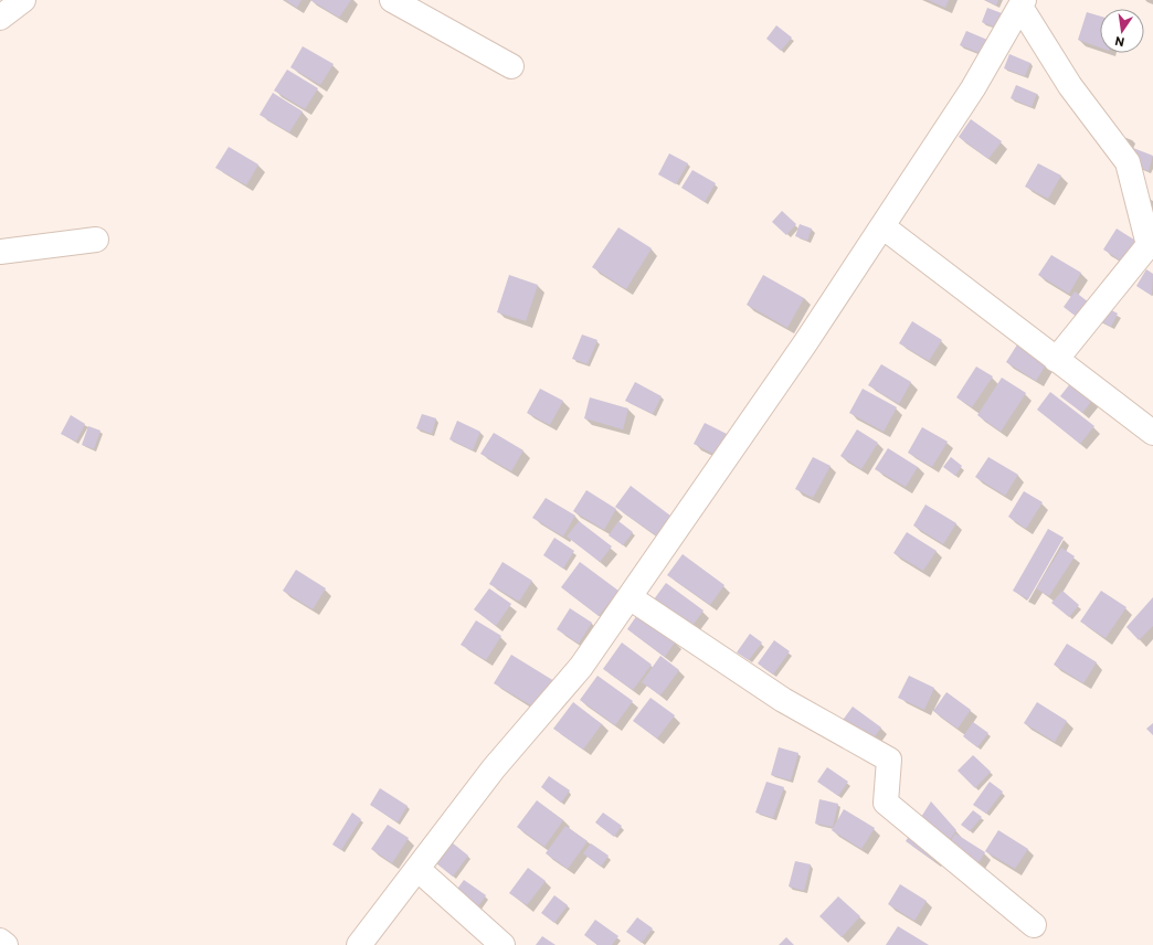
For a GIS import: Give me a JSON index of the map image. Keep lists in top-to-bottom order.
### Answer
{
  "north": "bottom"
}
